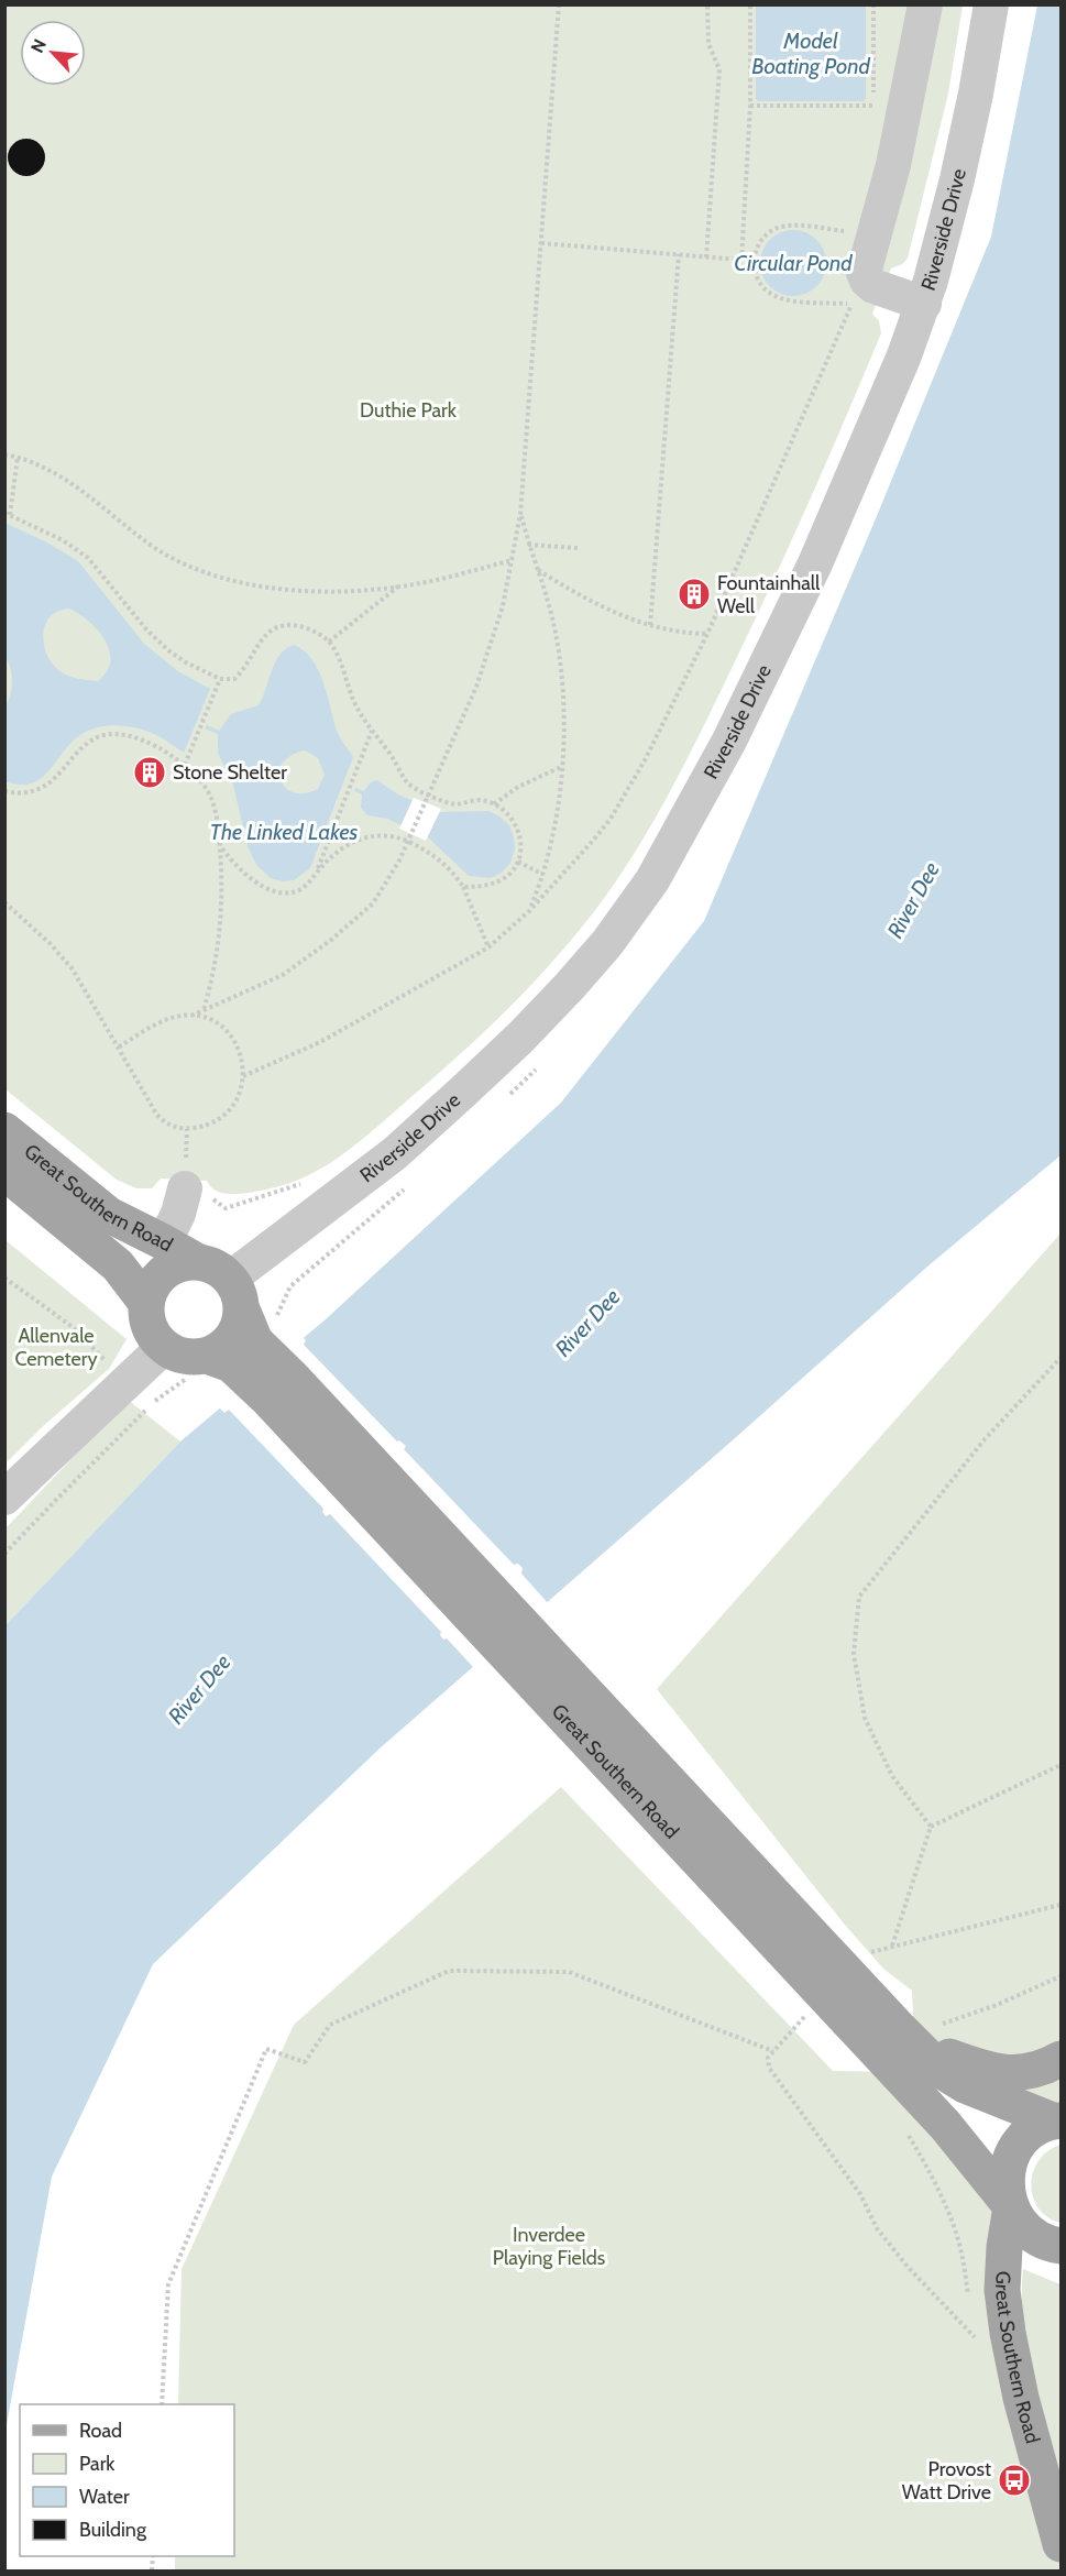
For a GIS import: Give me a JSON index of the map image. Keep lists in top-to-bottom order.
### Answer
{
  "streets": {
    "main road": ["Great Southern Road"],
    "street": ["Riverside Drive"]
  },
  "crossings": [
    ["Riverside Drive", "Great Southern Road"]
  ],
  "water": [
    "Model Boating Pond",
    "Circular Pond",
    "The Linked Lakes",
    "River Dee"
  ],
  "parks": ["Duthie Park", "Allenvale Cemetery", "Inverdee Playing Fields"],
  "places": {
    "building": ["Fountainhall Well", "Stone Shelter"],
    "bus stop": ["Provost Watt Drive"]
  },
  "legend": [
    "Road",
    "Park",
    "Water",
    "Building"
  ],
  "north": "top left"
}
